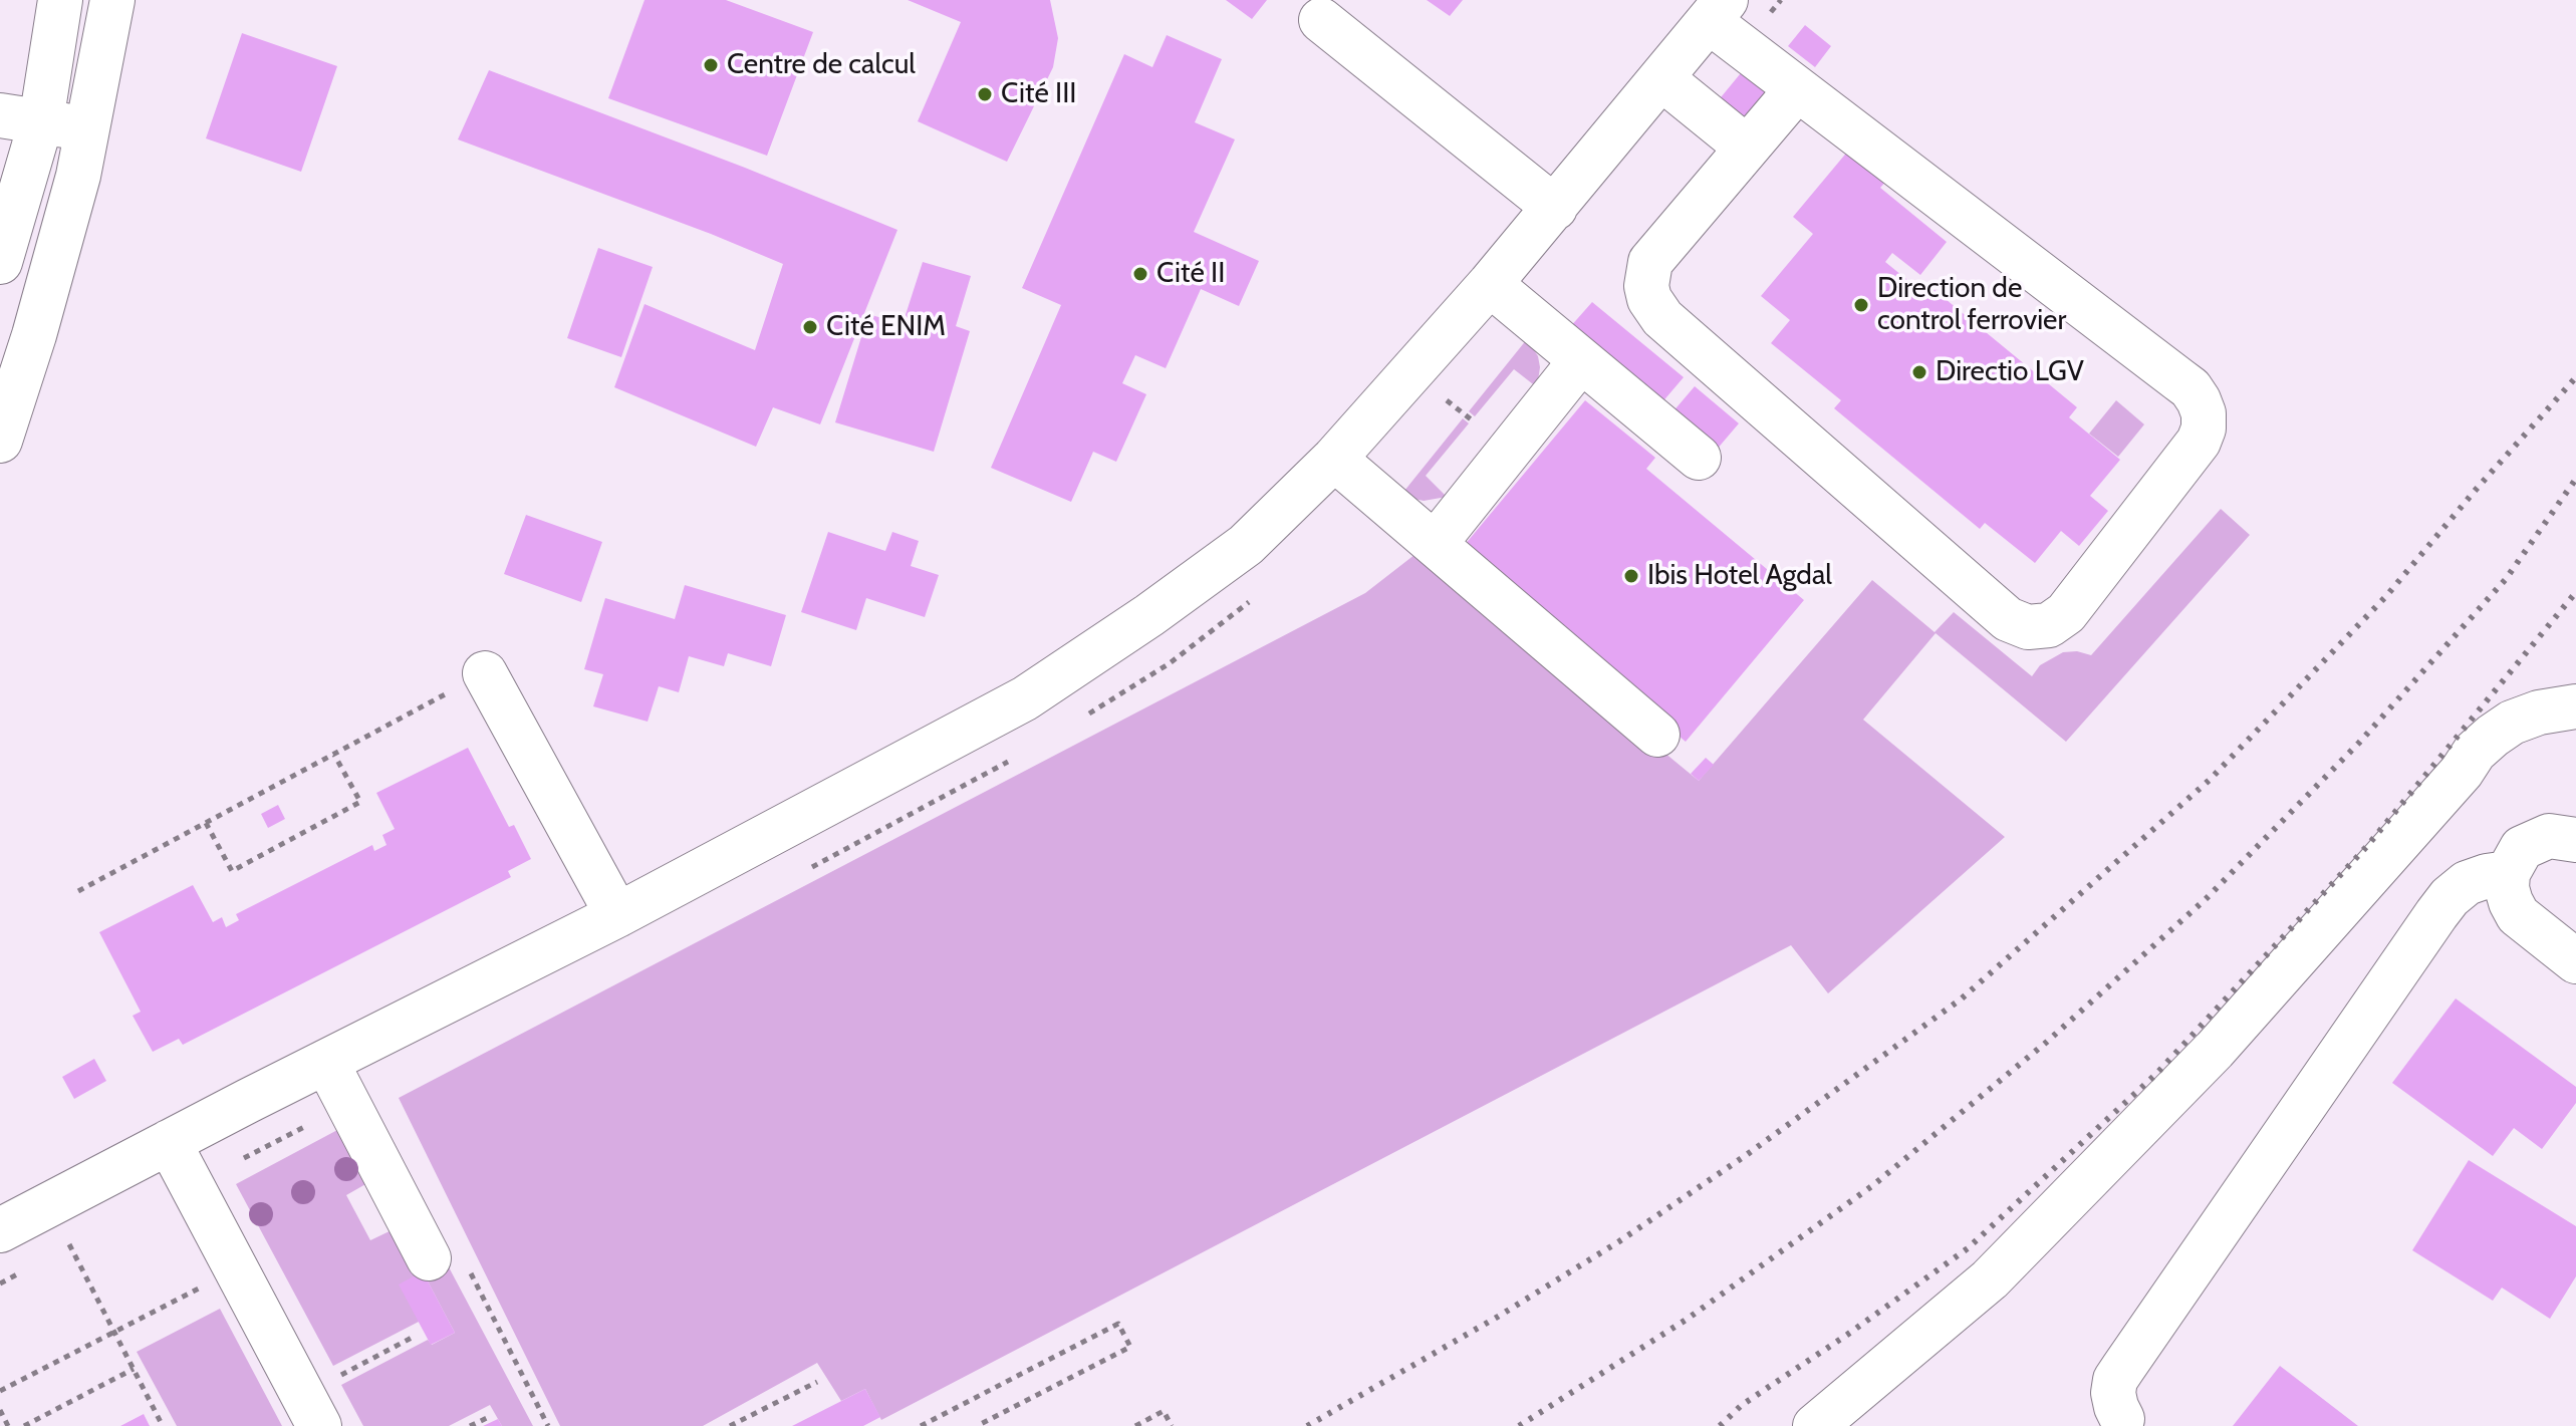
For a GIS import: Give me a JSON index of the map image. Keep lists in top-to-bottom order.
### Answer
{
  "places": [
    "Centre de calcul",
    "Cité III",
    "Cité II",
    "Direction de control ferrovier",
    "Cité ENIM",
    "Directio LGV",
    "Ibis Hotel Agdal"
  ]
}
